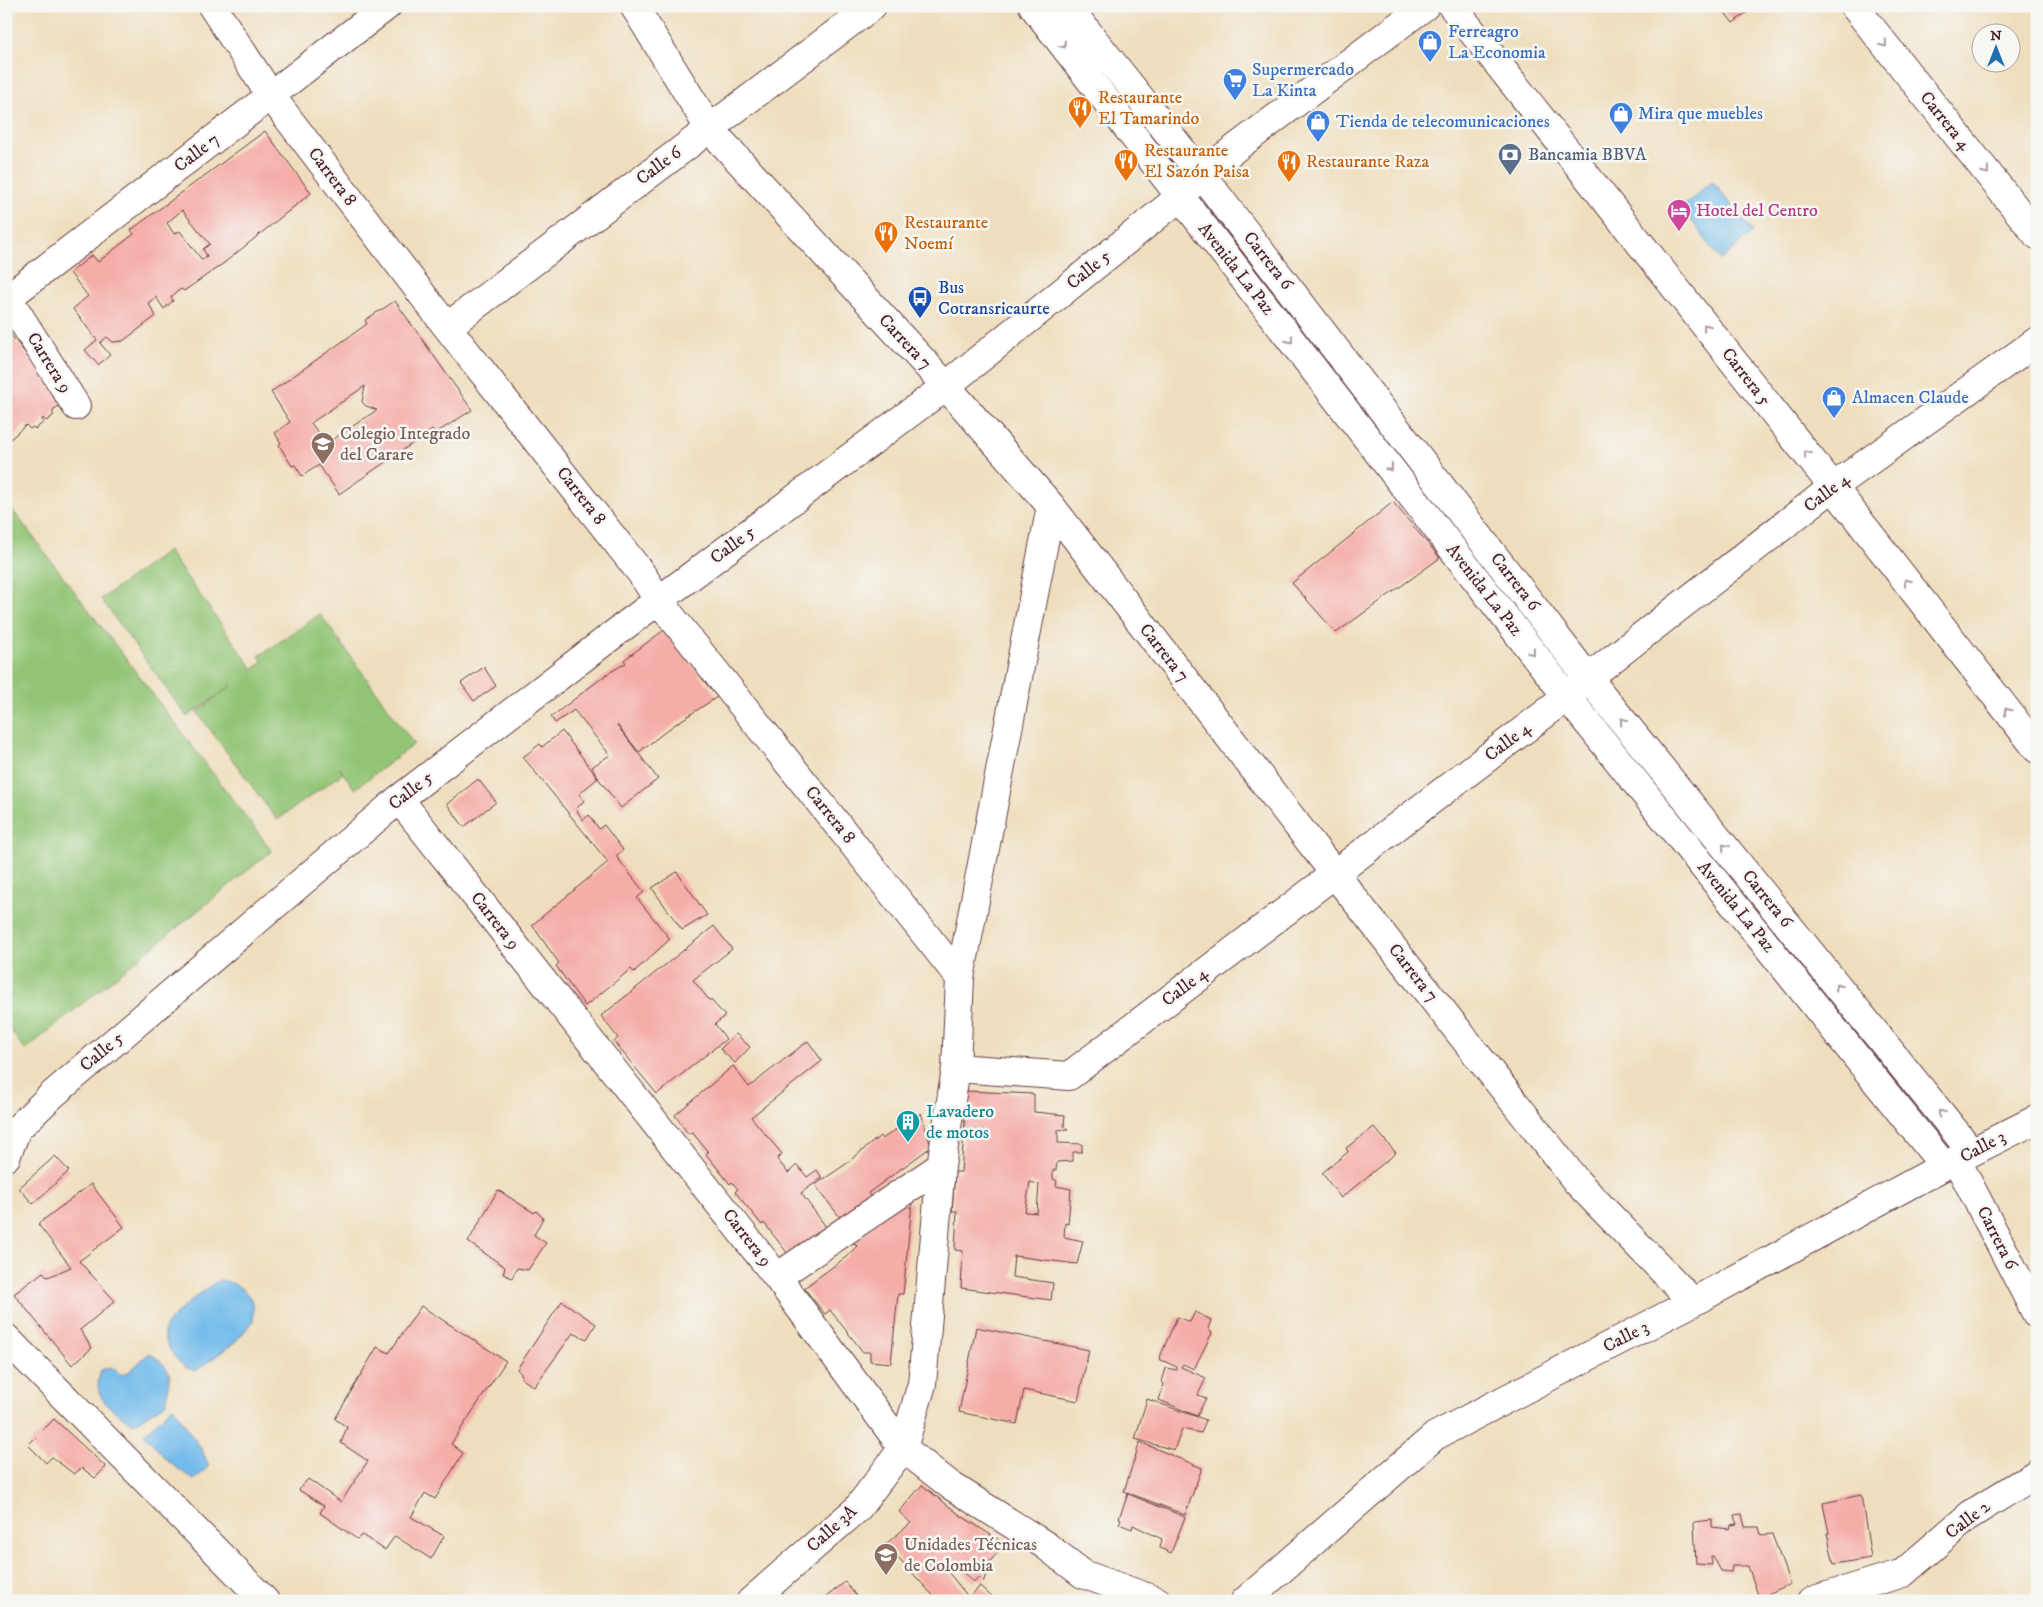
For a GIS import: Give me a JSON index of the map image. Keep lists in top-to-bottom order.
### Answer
{
  "streets": {
    "street": [
      "Carrera 4",
      "Calle 7",
      "Calle 6",
      "Carrera 8",
      "Carrera 6",
      "Avenida La Paz",
      "Calle 5",
      "Carrera 7",
      "Carrera 9",
      "Carrera 5",
      "Calle 4",
      "Calle 3",
      "Calle 2",
      "Calle 3A"
    ]
  },
  "crossings": [
    ["Calle 7", "Carrera 8"],
    ["Calle 7", "Carrera 9"],
    ["Calle 6", "Carrera 8"],
    ["Calle 6", "Carrera 7"],
    ["Carrera 8", "Calle 5"],
    ["Carrera 6", "Avenida La Paz"],
    ["Carrera 6", "Calle 5"],
    ["Carrera 6", "Calle 4"],
    ["Carrera 6", "Calle 3"],
    ["Avenida La Paz", "Calle 5"],
    ["Avenida La Paz", "Calle 4"],
    ["Avenida La Paz", "Calle 3"],
    ["Calle 5", "Carrera 7"],
    ["Calle 5", "Carrera 9"],
    ["Carrera 7", "Calle 4"],
    ["Carrera 7", "Calle 3"],
    ["Carrera 9", "Calle 3A"],
    ["Carrera 5", "Calle 4"]
  ],
  "one_way": [
    "Carrera 4",
    "Carrera 6",
    "Avenida La Paz",
    "Carrera 5"
  ],
  "places": {
    "shop": [
      "Ferreagro La Economia",
      "Mira que muebles",
      "Tienda de telecomunicaciones",
      "Almacen Claude"
    ],
    "supermarket": ["Supermercado La Kinta"],
    "restaurant": [
      "Restaurante El Tamarindo",
      "Restaurante El Sazón Paisa",
      "Restaurante Raza",
      "Restaurante Noemí"
    ],
    "bank": ["Bancamia BBVA"],
    "hotel": ["Hotel del Centro"],
    "bus stop": ["Bus Cotransricaurte"],
    "school or university": ["Colegio Integrado del Carare", "Unidades Técnicas de Colombia"],
    "building": ["Lavadero de motos"]
  },
  "north": "top"
}
